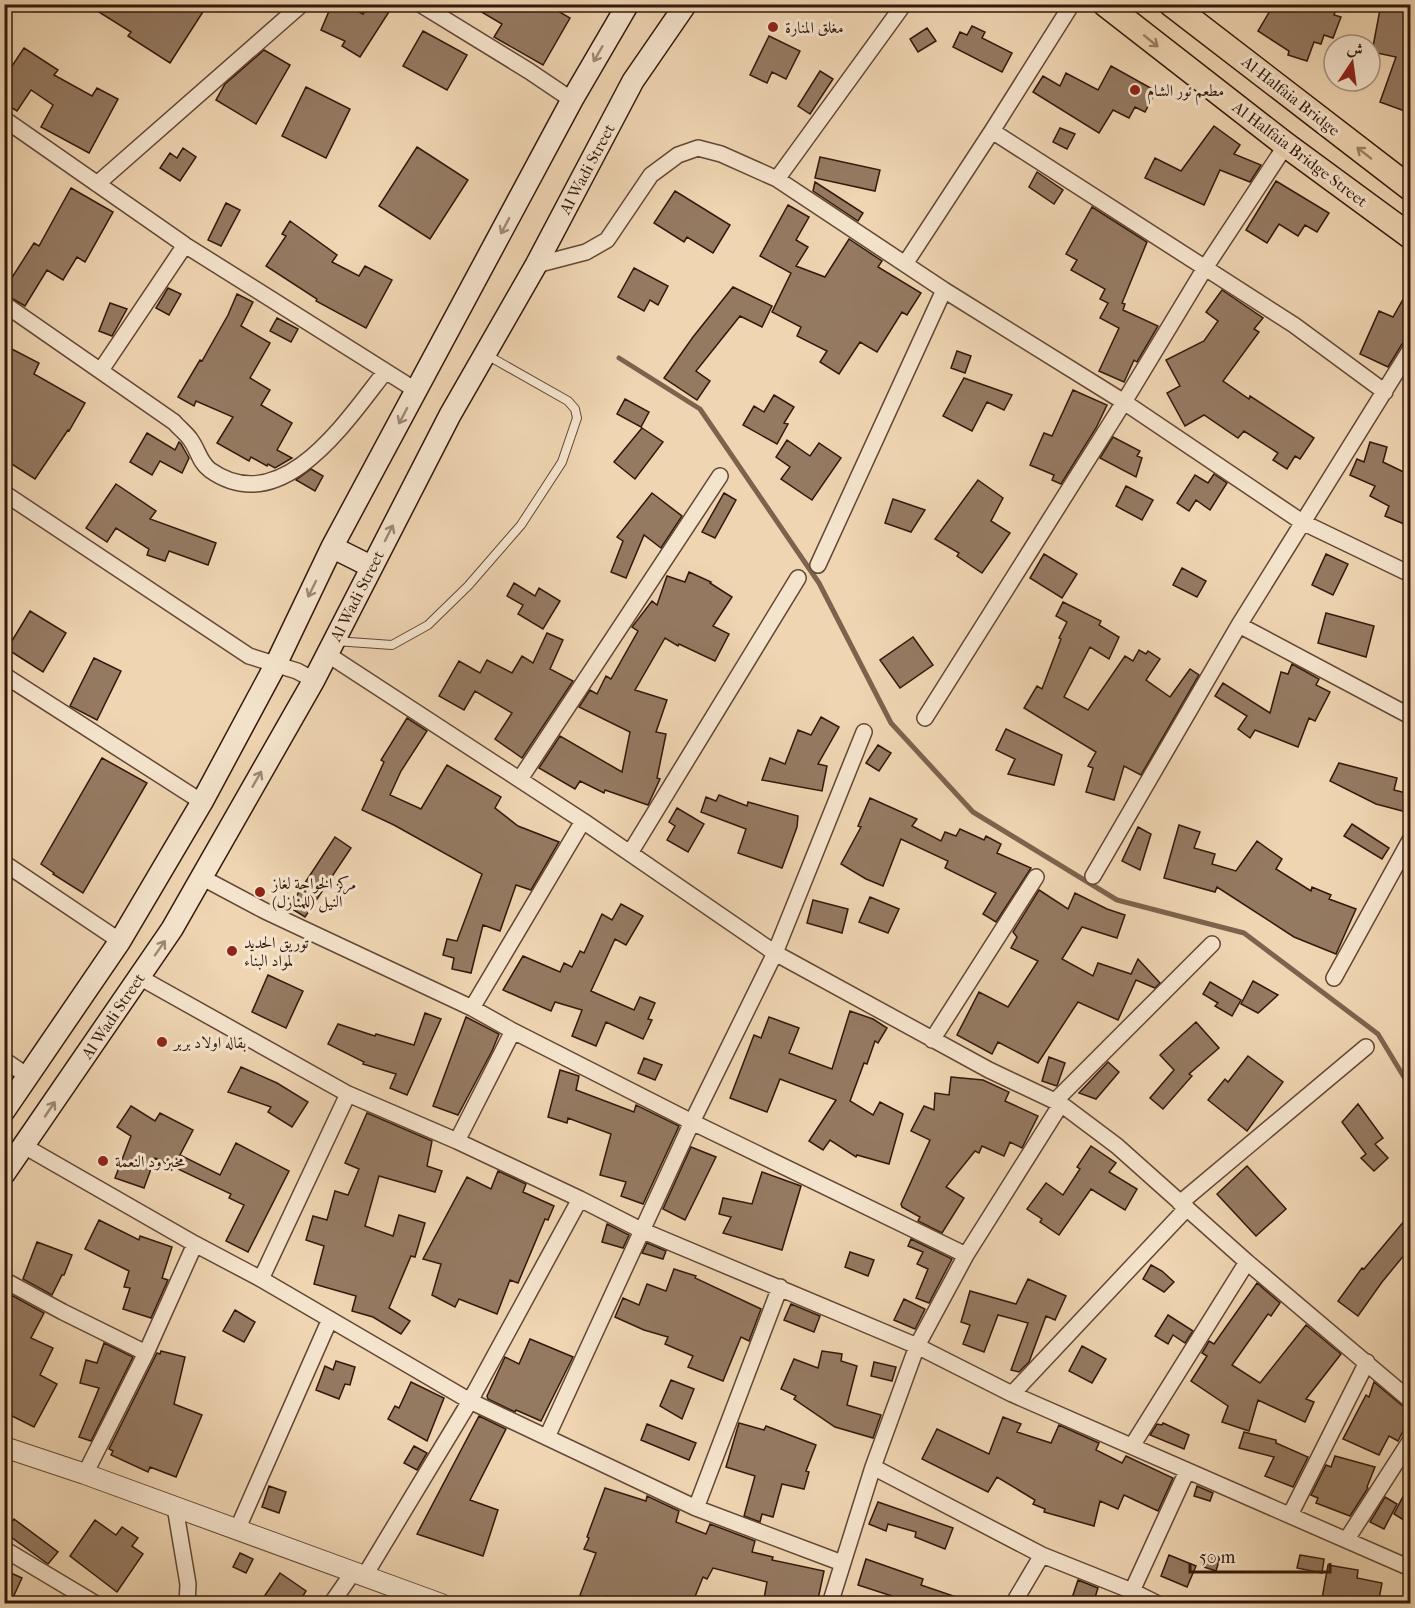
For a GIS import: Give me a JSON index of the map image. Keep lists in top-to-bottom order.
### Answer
{
  "streets": {
    "main road": ["Al-Halfaia Bridge", "Al Halfaia Bridge Street", "Al Wadi Street"]
  },
  "one_way": ["Al-Halfaia Bridge", "Al Halfaia Bridge Street"],
  "places": [
    "مغلق المنارة",
    "مطعم نور الشام",
    "مركز الخواجة لغاز النيل (للمنازل)",
    "توريق الحديد لمواد البناء",
    "بقاله اولاد بربر",
    "مخبز ود النعمة"
  ],
  "scale_bar": "50 m",
  "north": "top"
}
